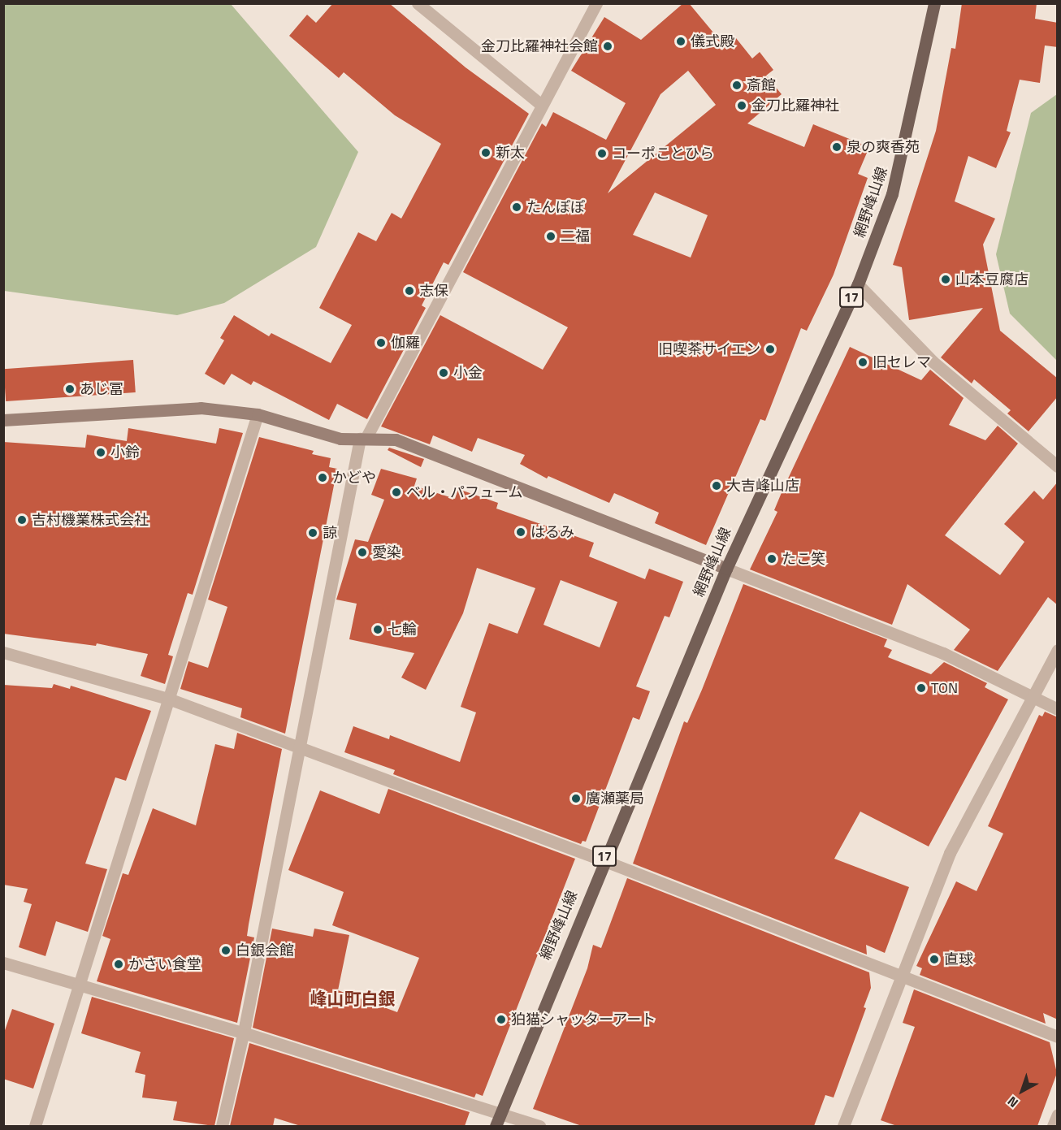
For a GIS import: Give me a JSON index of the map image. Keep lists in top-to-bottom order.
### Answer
{
  "streets": {
    "main road": ["網野峰山線", "17"]
  },
  "districts": ["峰山町白銀"],
  "places": [
    "儀式殿",
    "金刀比羅神社会館",
    "斎館",
    "金刀比羅神社",
    "泉の爽香苑",
    "新太",
    "コーポことひら",
    "たんぽぽ",
    "二福",
    "山本豆腐店",
    "志保",
    "伽羅",
    "旧喫茶サイエン",
    "旧セレマ",
    "小金",
    "あじ冨",
    "小鈴",
    "かどや",
    "大吉峰山店",
    "ベル・パフューム",
    "吉村機業株式会社",
    "はるみ",
    "諒",
    "愛染",
    "たこ笑",
    "七輪",
    "TON",
    "廣瀬薬局",
    "白銀会館",
    "直球",
    "かさい食堂",
    "狛猫シャッターアート"
  ],
  "north": "bottom left"
}
